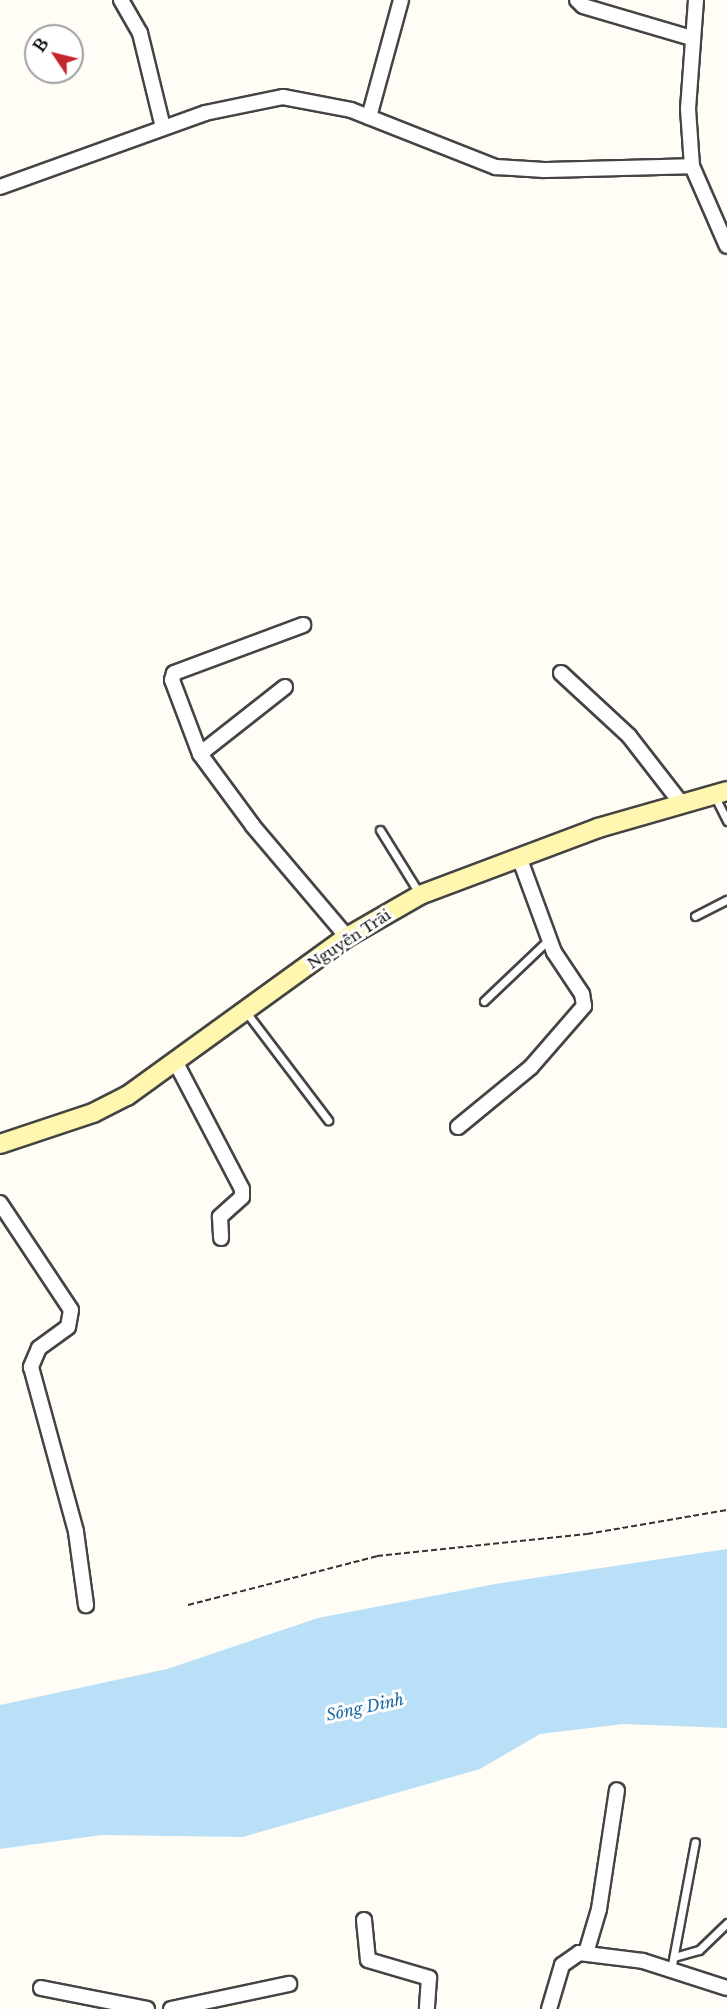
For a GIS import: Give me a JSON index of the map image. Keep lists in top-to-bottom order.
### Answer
{
  "streets": {
    "main road": ["Nguyễn Trãi"]
  },
  "water": ["Sông Dinh"],
  "north": "top left"
}
